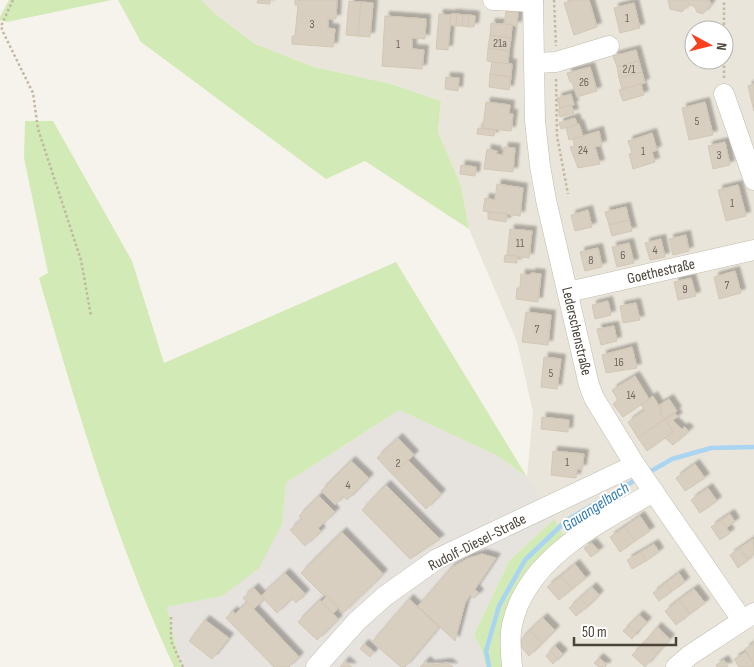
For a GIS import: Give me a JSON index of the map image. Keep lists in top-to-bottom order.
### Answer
{
  "streets": {
    "street": ["Goethestraße", "Lederschenstraße", "Rudolf-Diesel-Straße"]
  },
  "crossings": [
    ["Goethestraße", "Lederschenstraße"],
    ["Lederschenstraße", "Rudolf-Diesel-Straße"]
  ],
  "water": ["Gauangelbach"],
  "house_numbers": [
    "1",
    "3",
    "21a",
    "1",
    "2/1",
    "26",
    "5",
    "24",
    "1",
    "3",
    "1",
    "11",
    "4",
    "6",
    "8",
    "7",
    "9",
    "7",
    "16",
    "5",
    "14",
    "1",
    "2",
    "4"
  ],
  "scale_bar": "50 m",
  "north": "right"
}
